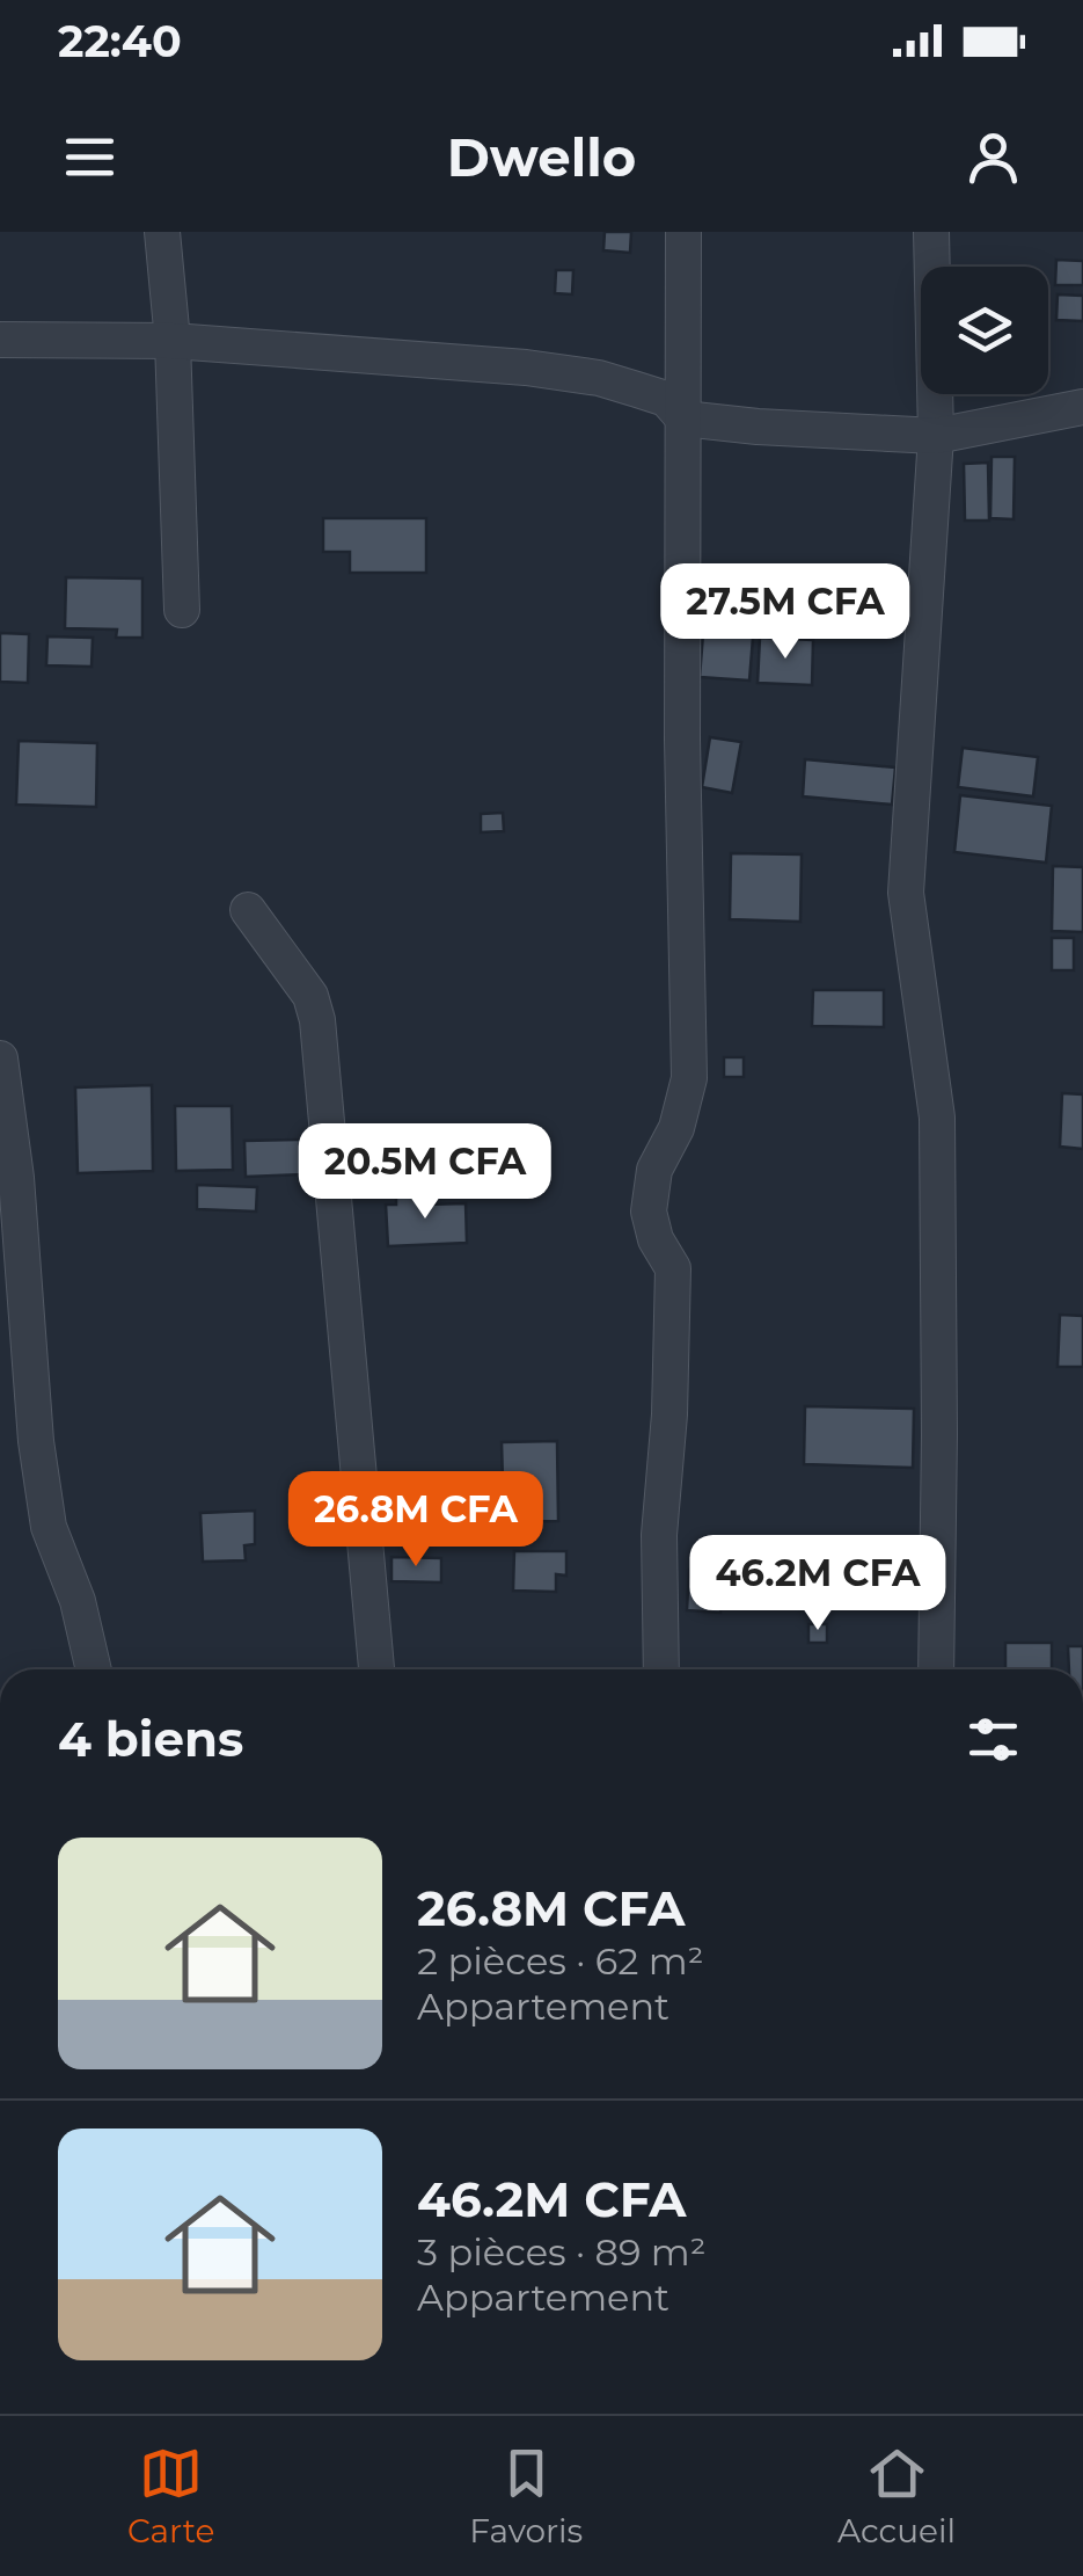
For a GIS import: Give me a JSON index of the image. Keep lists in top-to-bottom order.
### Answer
{
  "page": {
    "status": "22:40",
    "header": "Dwello",
    "price": [
      "27.5M CFA",
      "20.5M CFA",
      "26.8M CFA",
      "46.2M CFA"
    ],
    "heading": "4 biens",
    "list": [
      {
        "name": "26.8M CFA",
        "note": "2 pièces · 62 m² · Appartement"
      },
      {
        "name": "46.2M CFA",
        "note": "3 pièces · 89 m² · Appartement"
      }
    ],
    "tabs": ["Carte", "Favoris", "Accueil"]
  }
}
